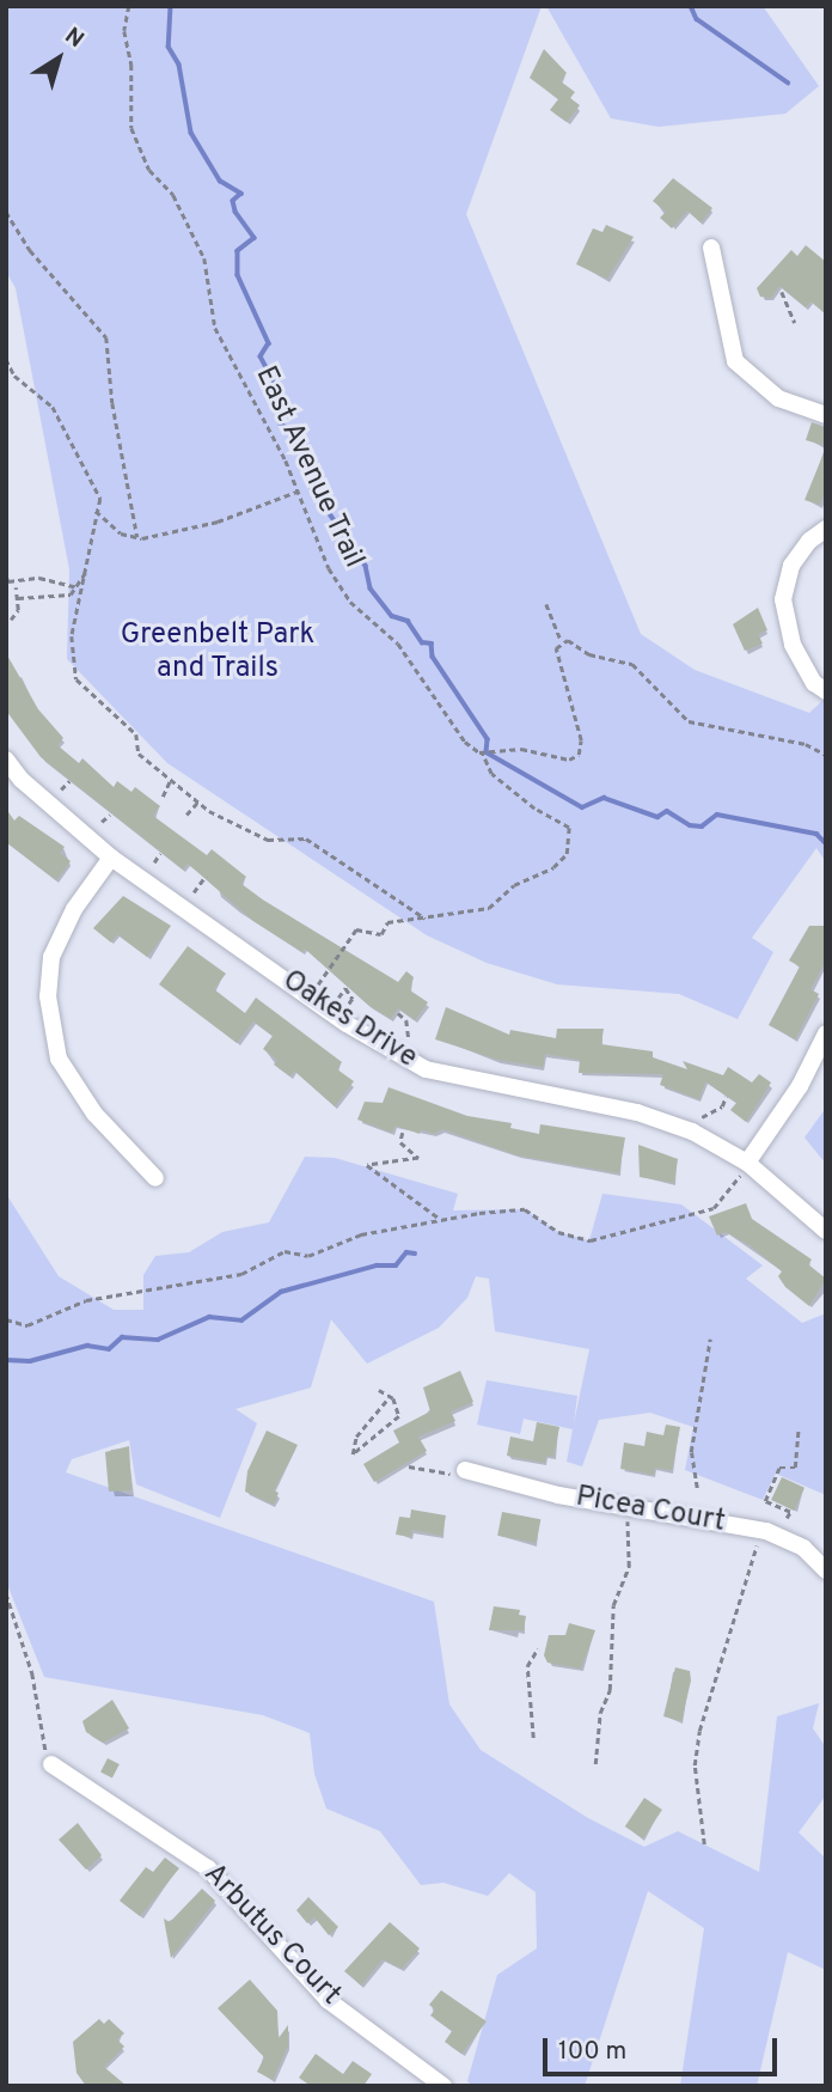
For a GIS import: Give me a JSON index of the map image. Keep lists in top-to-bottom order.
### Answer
{
  "streets": {
    "street": ["Oakes Drive", "Picea Court", "Arbutus Court"],
    "path": ["East Avenue Trail"]
  },
  "parks": ["Greenbelt Park and Trails"],
  "scale_bar": "100 m",
  "north": "top right"
}
